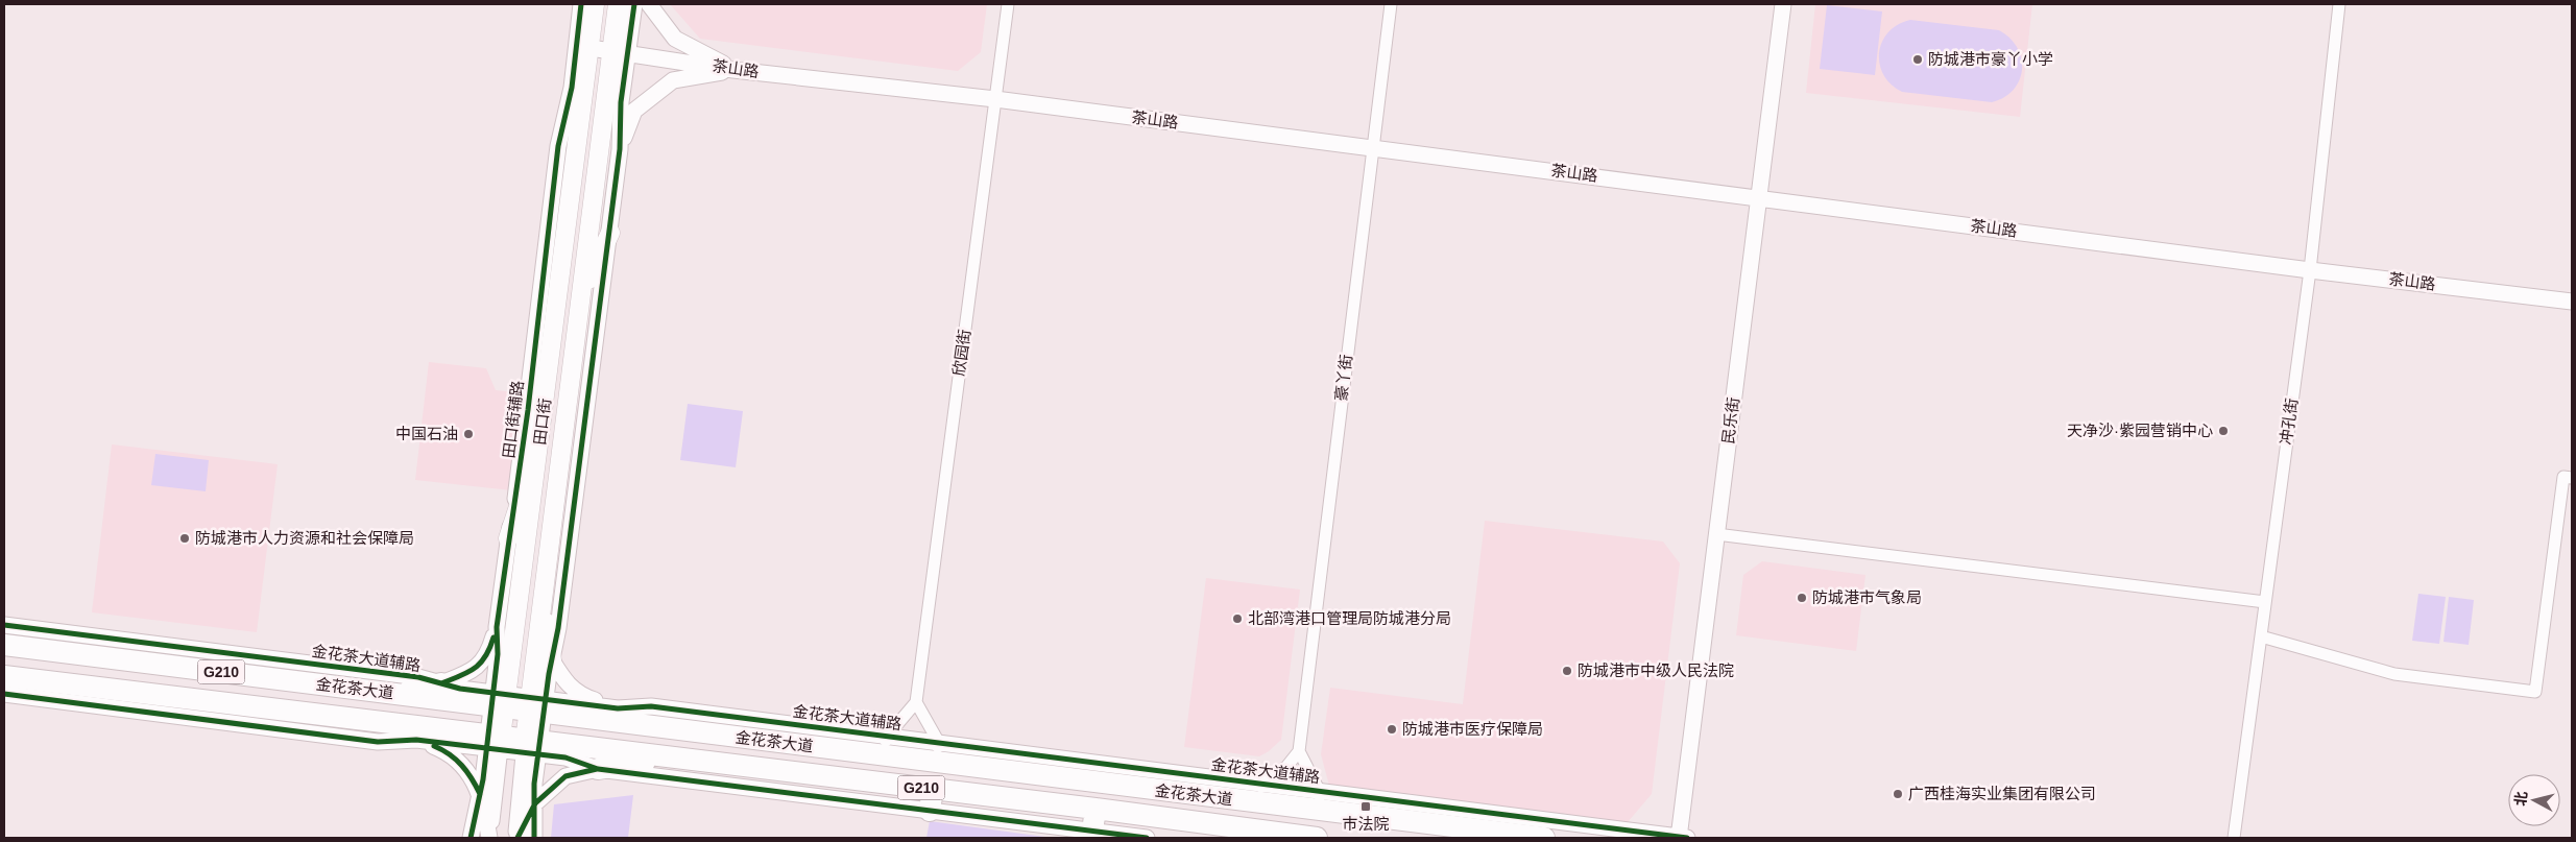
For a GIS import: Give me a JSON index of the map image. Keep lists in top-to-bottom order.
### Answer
{
  "streets": {
    "highway": ["G210", "金花茶大道"],
    "main road": ["田口街"],
    "street": [
      "茶山路",
      "欣园街",
      "豪丫街",
      "田口街辅路",
      "民乐街",
      "冲孔街",
      "金花茶大道辅路"
    ]
  },
  "crossings": [
    ["茶山路", "欣园街"],
    ["茶山路", "豪丫街"],
    ["茶山路", "田口街辅路"],
    ["茶山路", "民乐街"],
    ["茶山路", "田口街"],
    ["茶山路", "冲孔街"],
    ["田口街辅路", "田口街"],
    ["田口街辅路", "金花茶大道辅路"],
    ["田口街辅路", "金花茶大道"],
    ["民乐街", "金花茶大道辅路"],
    ["田口街", "金花茶大道辅路"],
    ["田口街", "金花茶大道"],
    ["金花茶大道辅路", "金花茶大道"]
  ],
  "places": {
    "other": [
      "防城港市豪丫小学",
      "天净沙·紫园营销中心",
      "中国石油",
      "防城港市人力资源和社会保障局",
      "防城港市气象局",
      "北部湾港口管理局防城港分局",
      "防城港市中级人民法院",
      "防城港市医疗保障局",
      "广西桂海实业集团有限公司"
    ],
    "transit": ["巿法院"]
  },
  "north": "left"
}
